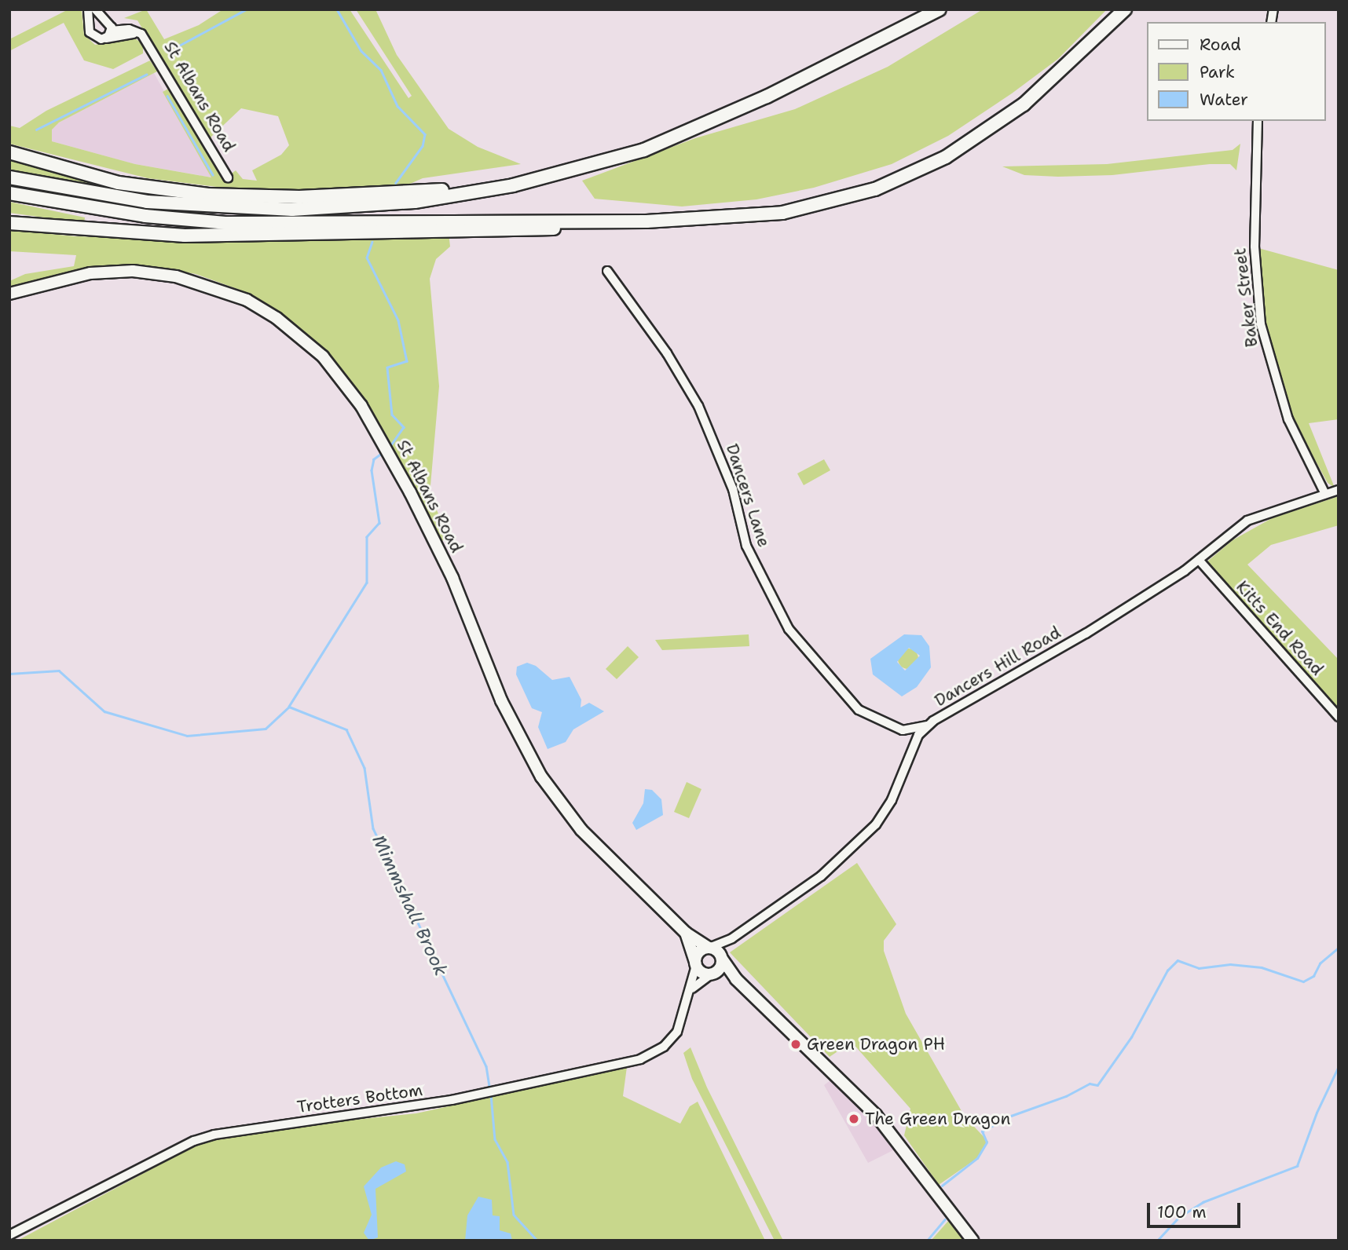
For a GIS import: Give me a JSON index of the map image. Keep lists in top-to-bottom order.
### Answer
{
  "streets": {
    "main road": ["St Albans Road"],
    "street": [
      "Baker Street",
      "Dancers Lane",
      "Kitts End Road",
      "Dancers Hill Road",
      "Trotters Bottom"
    ]
  },
  "crossings": [
    ["St Albans Road", "Dancers Hill Road"],
    ["St Albans Road", "Trotters Bottom"],
    ["Baker Street", "Dancers Hill Road"],
    ["Dancers Lane", "Dancers Hill Road"],
    ["Kitts End Road", "Dancers Hill Road"],
    ["Dancers Hill Road", "Trotters Bottom"]
  ],
  "water": ["Mimmshall Brook"],
  "places": ["Green Dragon PH", "The Green Dragon"],
  "legend": ["Road", "Park", "Water"],
  "scale_bar": "100 m"
}
